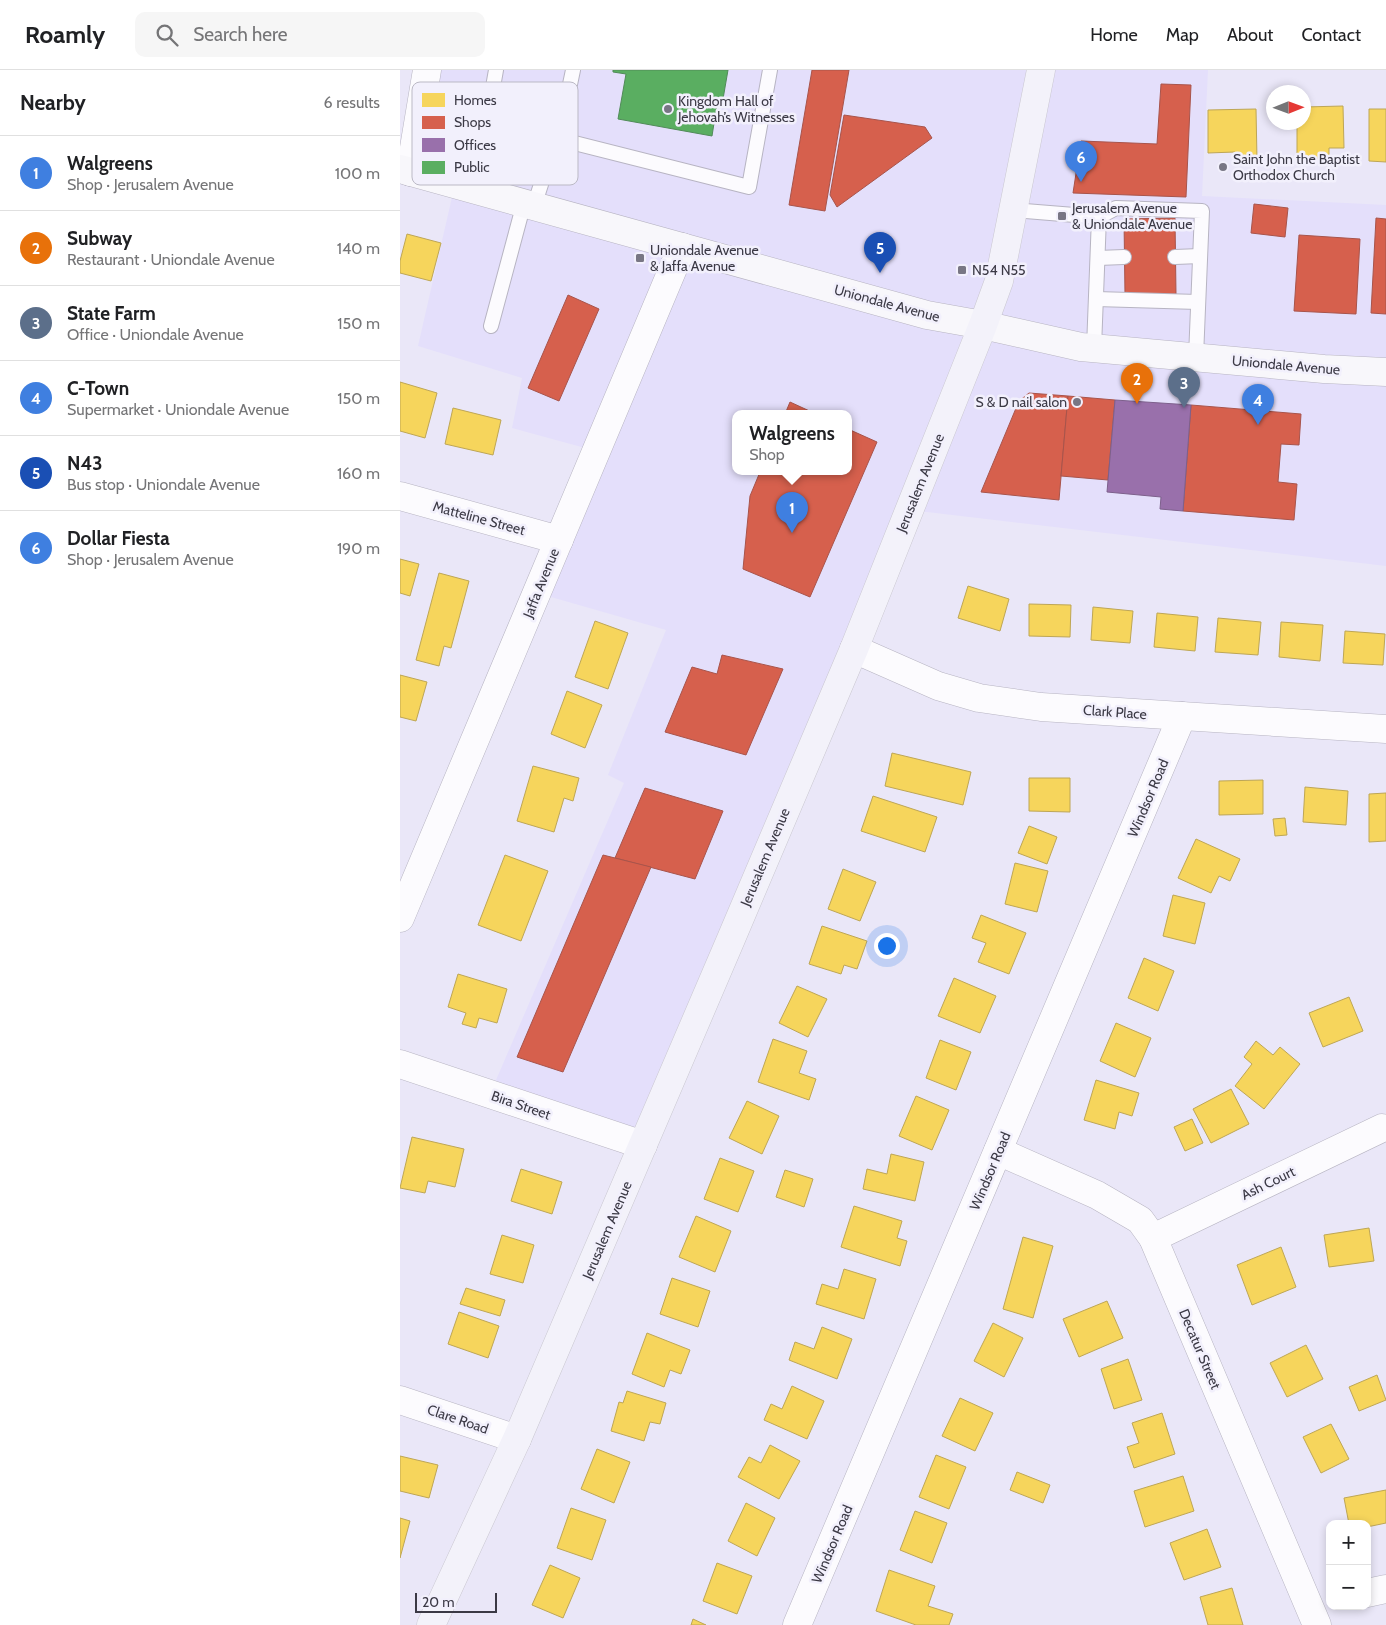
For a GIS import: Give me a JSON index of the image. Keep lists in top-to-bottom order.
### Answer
{
  "streets": {
    "main road": ["Uniondale Avenue", "Jerusalem Avenue"],
    "street": [
      "Matteline Street",
      "Jaffa Avenue",
      "Clark Place",
      "Windsor Road",
      "Bira Street",
      "Ash Court",
      "Decatur Street",
      "Clare Road"
    ]
  },
  "crossings": [
    ["Uniondale Avenue", "Jerusalem Avenue"],
    ["Uniondale Avenue", "Jaffa Avenue"],
    ["Jerusalem Avenue", "Clark Place"],
    ["Jerusalem Avenue", "Bira Street"],
    ["Jerusalem Avenue", "Clare Road"],
    ["Matteline Street", "Jaffa Avenue"],
    ["Clark Place", "Windsor Road"],
    ["Windsor Road", "Decatur Street"],
    ["Ash Court", "Decatur Street"]
  ],
  "places": {
    "other": ["Kingdom Hall of Jehovah’s Witnesses", "Saint John the Baptist Orthodox Church", "S & D nail salon"],
    "transit": ["Jerusalem Avenue & Uniondale Avenue", "Uniondale Avenue & Jaffa Avenue", "N54 N55"]
  },
  "legend": [
    "Homes",
    "Shops",
    "Offices",
    "Public"
  ],
  "scale_bar": "20 m",
  "north": "right",
  "page": {
    "header": "Roamly",
    "search": "Search here",
    "nav": [
      "Home",
      "Map",
      "About",
      "Contact"
    ],
    "heading": ["Nearby", "6 results"],
    "list": [
      {
        "mark": "1",
        "name": "Walgreens",
        "note": "Shop · Jerusalem Avenue",
        "value": "100 m"
      },
      {
        "mark": "2",
        "name": "Subway",
        "note": "Restaurant · Uniondale Avenue",
        "value": "140 m"
      },
      {
        "mark": "3",
        "name": "State Farm",
        "note": "Office · Uniondale Avenue",
        "value": "150 m"
      },
      {
        "mark": "4",
        "name": "C-Town",
        "note": "Supermarket · Uniondale Avenue",
        "value": "150 m"
      },
      {
        "mark": "5",
        "name": "N43",
        "note": "Bus stop · Uniondale Avenue",
        "value": "160 m"
      },
      {
        "mark": "6",
        "name": "Dollar Fiesta",
        "note": "Shop · Jerusalem Avenue",
        "value": "190 m"
      }
    ],
    "pins": [
      "6",
      "5",
      "2",
      "3",
      "4",
      "1"
    ],
    "popup": ["Walgreens", "Shop"],
    "map_buttons": ["+", "−"],
    "scale": "20 m"
  }
}
